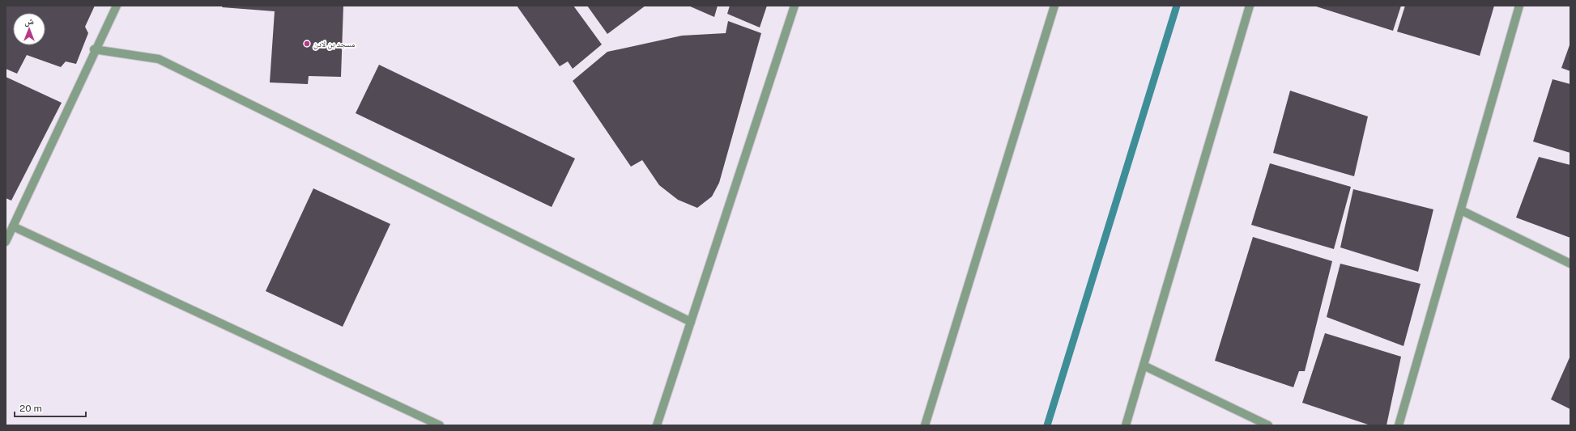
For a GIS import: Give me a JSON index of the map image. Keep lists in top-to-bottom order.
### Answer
{
  "places": ["مسجد بن لادن"],
  "scale_bar": "20 m",
  "north": "top"
}
